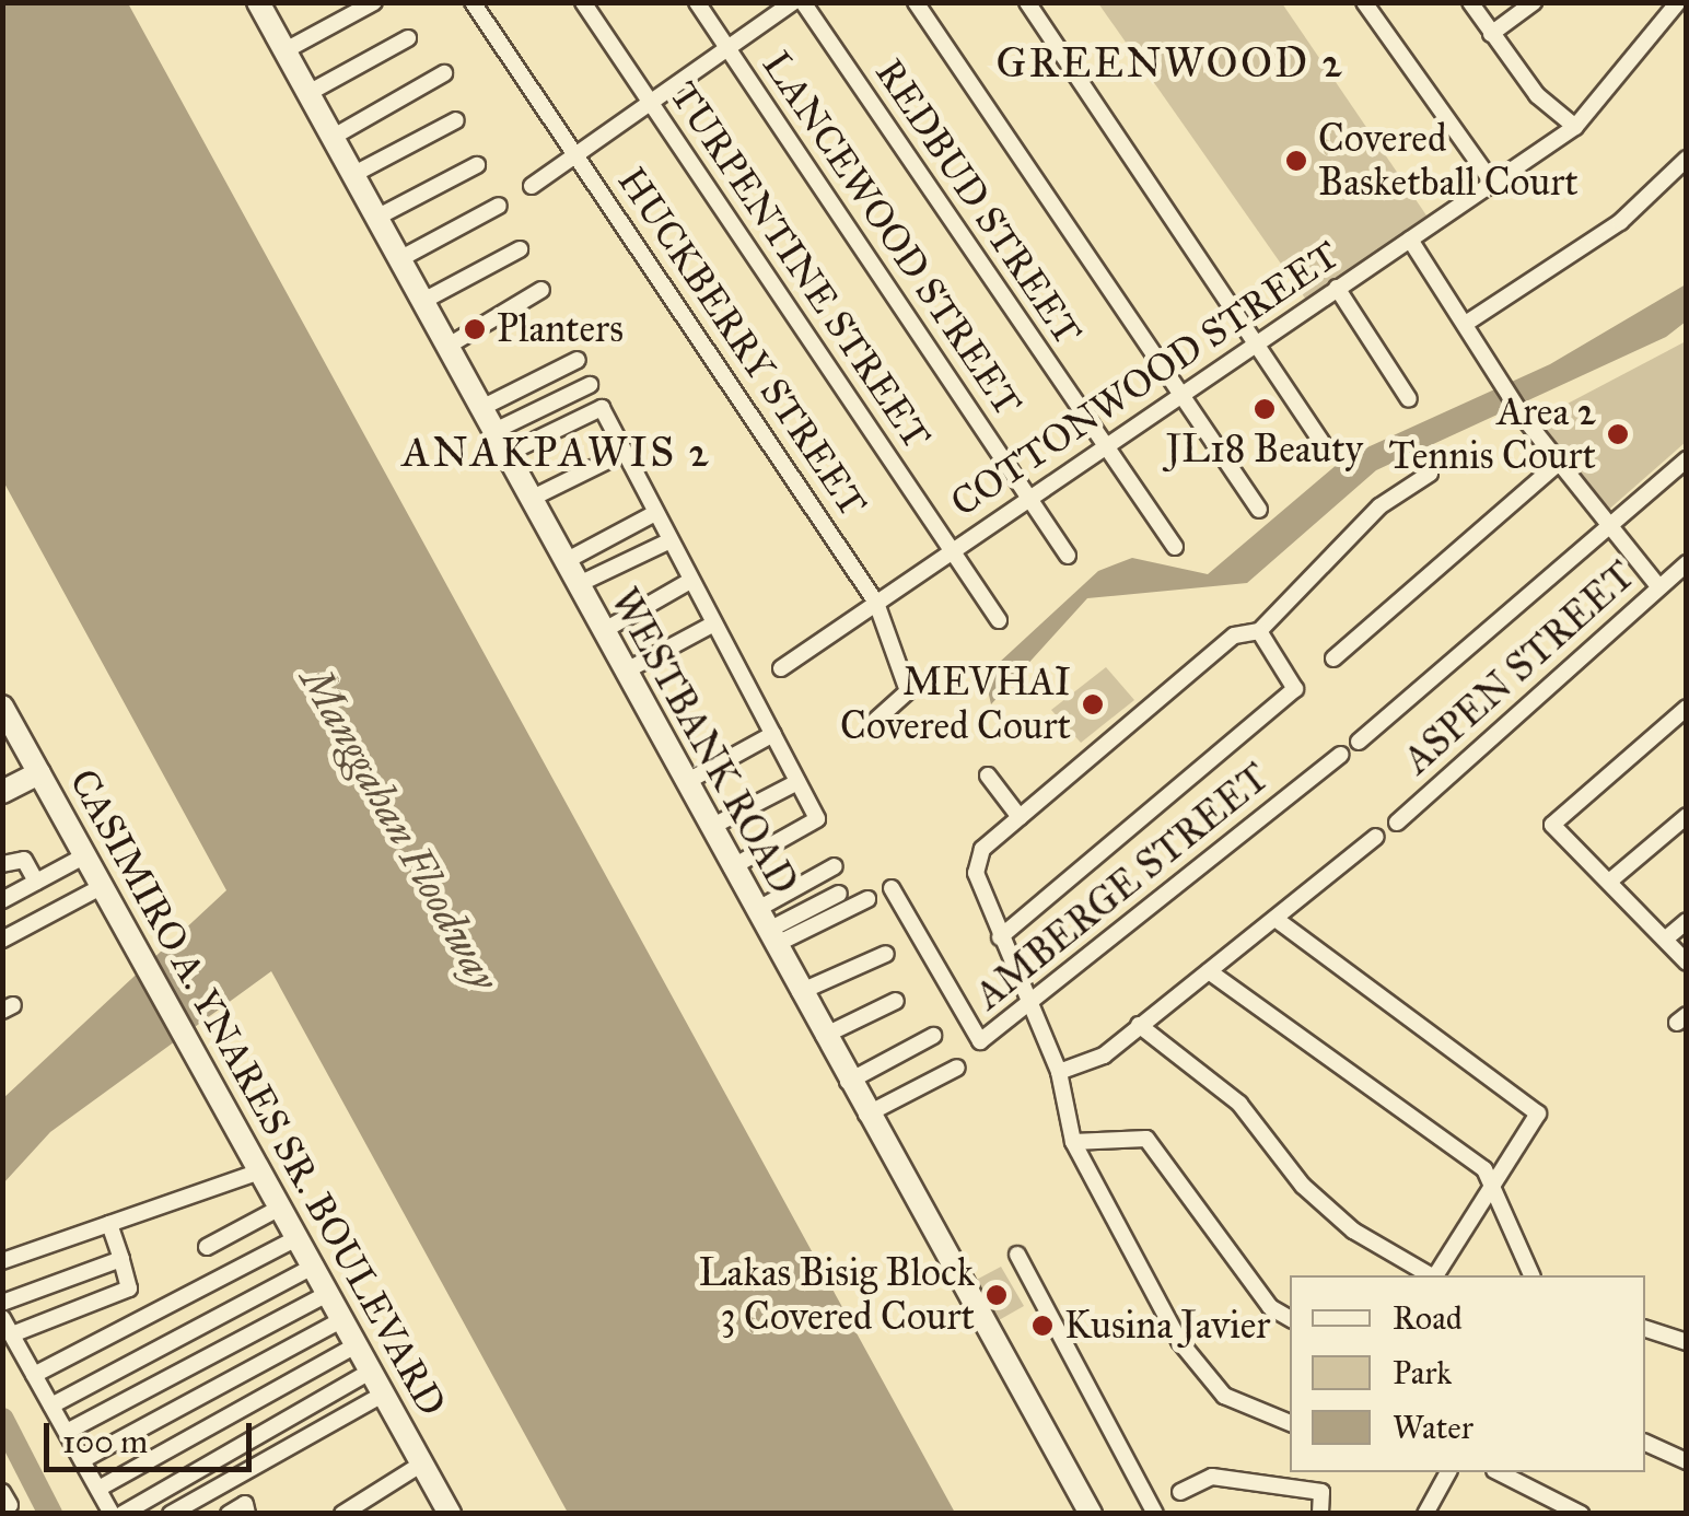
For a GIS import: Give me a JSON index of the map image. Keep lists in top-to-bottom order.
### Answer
{
  "streets": {
    "street": [
      "REDBUD STREET",
      "LANCEWOOD STREET",
      "TURPENTINE STREET",
      "HUCKBERRY STREET",
      "COTTONWOOD STREET",
      "ASPEN STREET",
      "WESTBANK ROAD",
      "AMBERGE STREET",
      "CASIMIRO A. YNARES SR. BOULEVARD"
    ]
  },
  "crossings": [
    ["REDBUD STREET", "COTTONWOOD STREET"],
    ["LANCEWOOD STREET", "COTTONWOOD STREET"],
    ["TURPENTINE STREET", "COTTONWOOD STREET"],
    ["HUCKBERRY STREET", "COTTONWOOD STREET"]
  ],
  "districts": ["GREENWOOD 2", "ANAKPAWIS 2"],
  "water": ["Manggahan Floodway"],
  "places": [
    "Covered Basketball Court",
    "Planters",
    "JL18 Beauty",
    "Area 2 Tennis Court",
    "MEVHAI Covered Court",
    "Lakas Bisig Block 3 Covered Court",
    "Kusina Javier"
  ],
  "legend": ["Road", "Park", "Water"],
  "scale_bar": "100 m"
}
